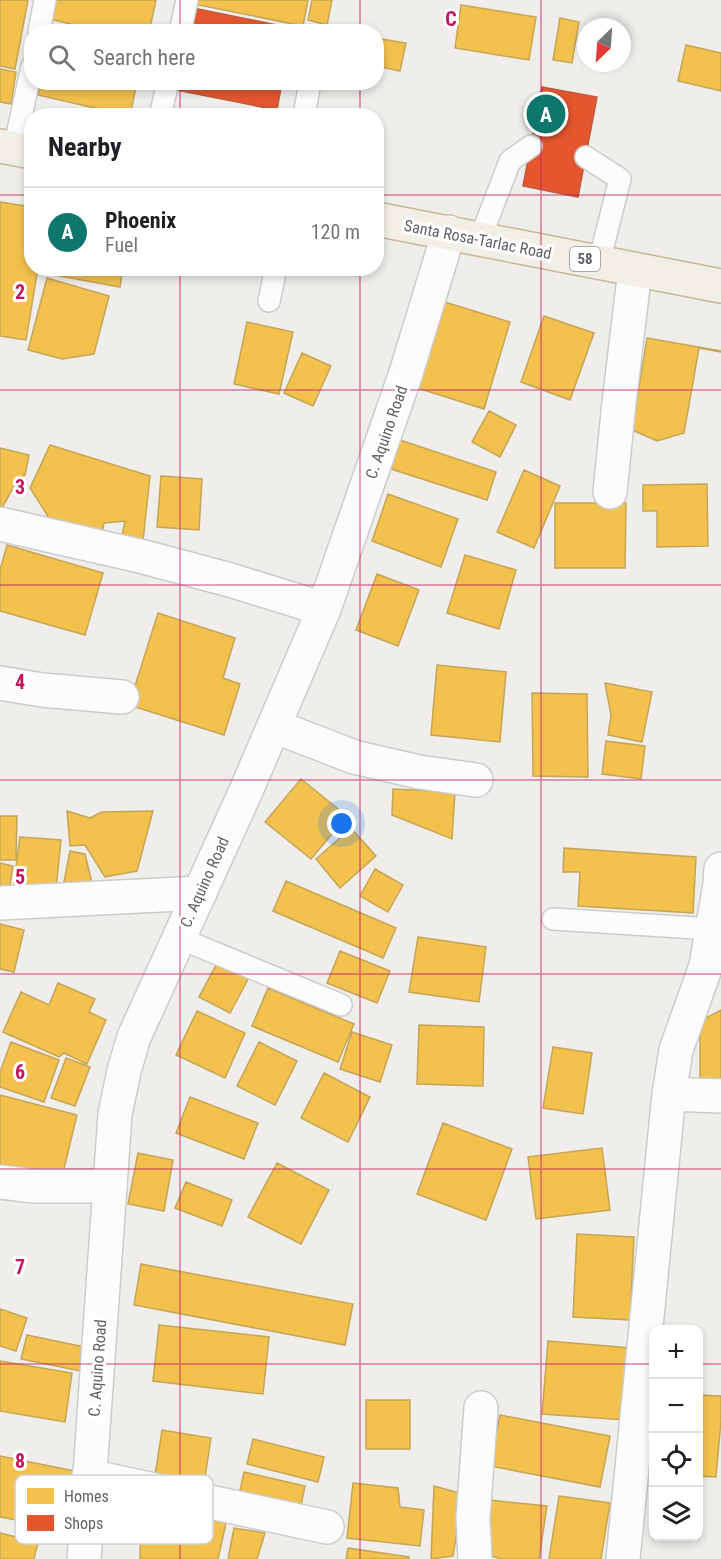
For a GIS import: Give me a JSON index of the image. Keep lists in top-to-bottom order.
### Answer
{
  "streets": {
    "highway": ["Santa Rosa-Tarlac Road", "58"],
    "street": ["C. Aquino Road"]
  },
  "crossings": [
    ["Santa Rosa-Tarlac Road", "C. Aquino Road"]
  ],
  "legend": ["Homes", "Shops"],
  "north": "bottom left",
  "page": {
    "search": "Search here",
    "pins": "A",
    "heading": "Nearby",
    "list": [
      {
        "mark": "A",
        "name": "Phoenix",
        "note": "Fuel",
        "value": "120 m"
      }
    ],
    "map_buttons": ["+", "−"]
  },
  "grid": {
    "columns": ["C"],
    "rows": [
      "2",
      "3",
      "4",
      "5",
      "6",
      "7",
      "8"
    ]
  }
}
